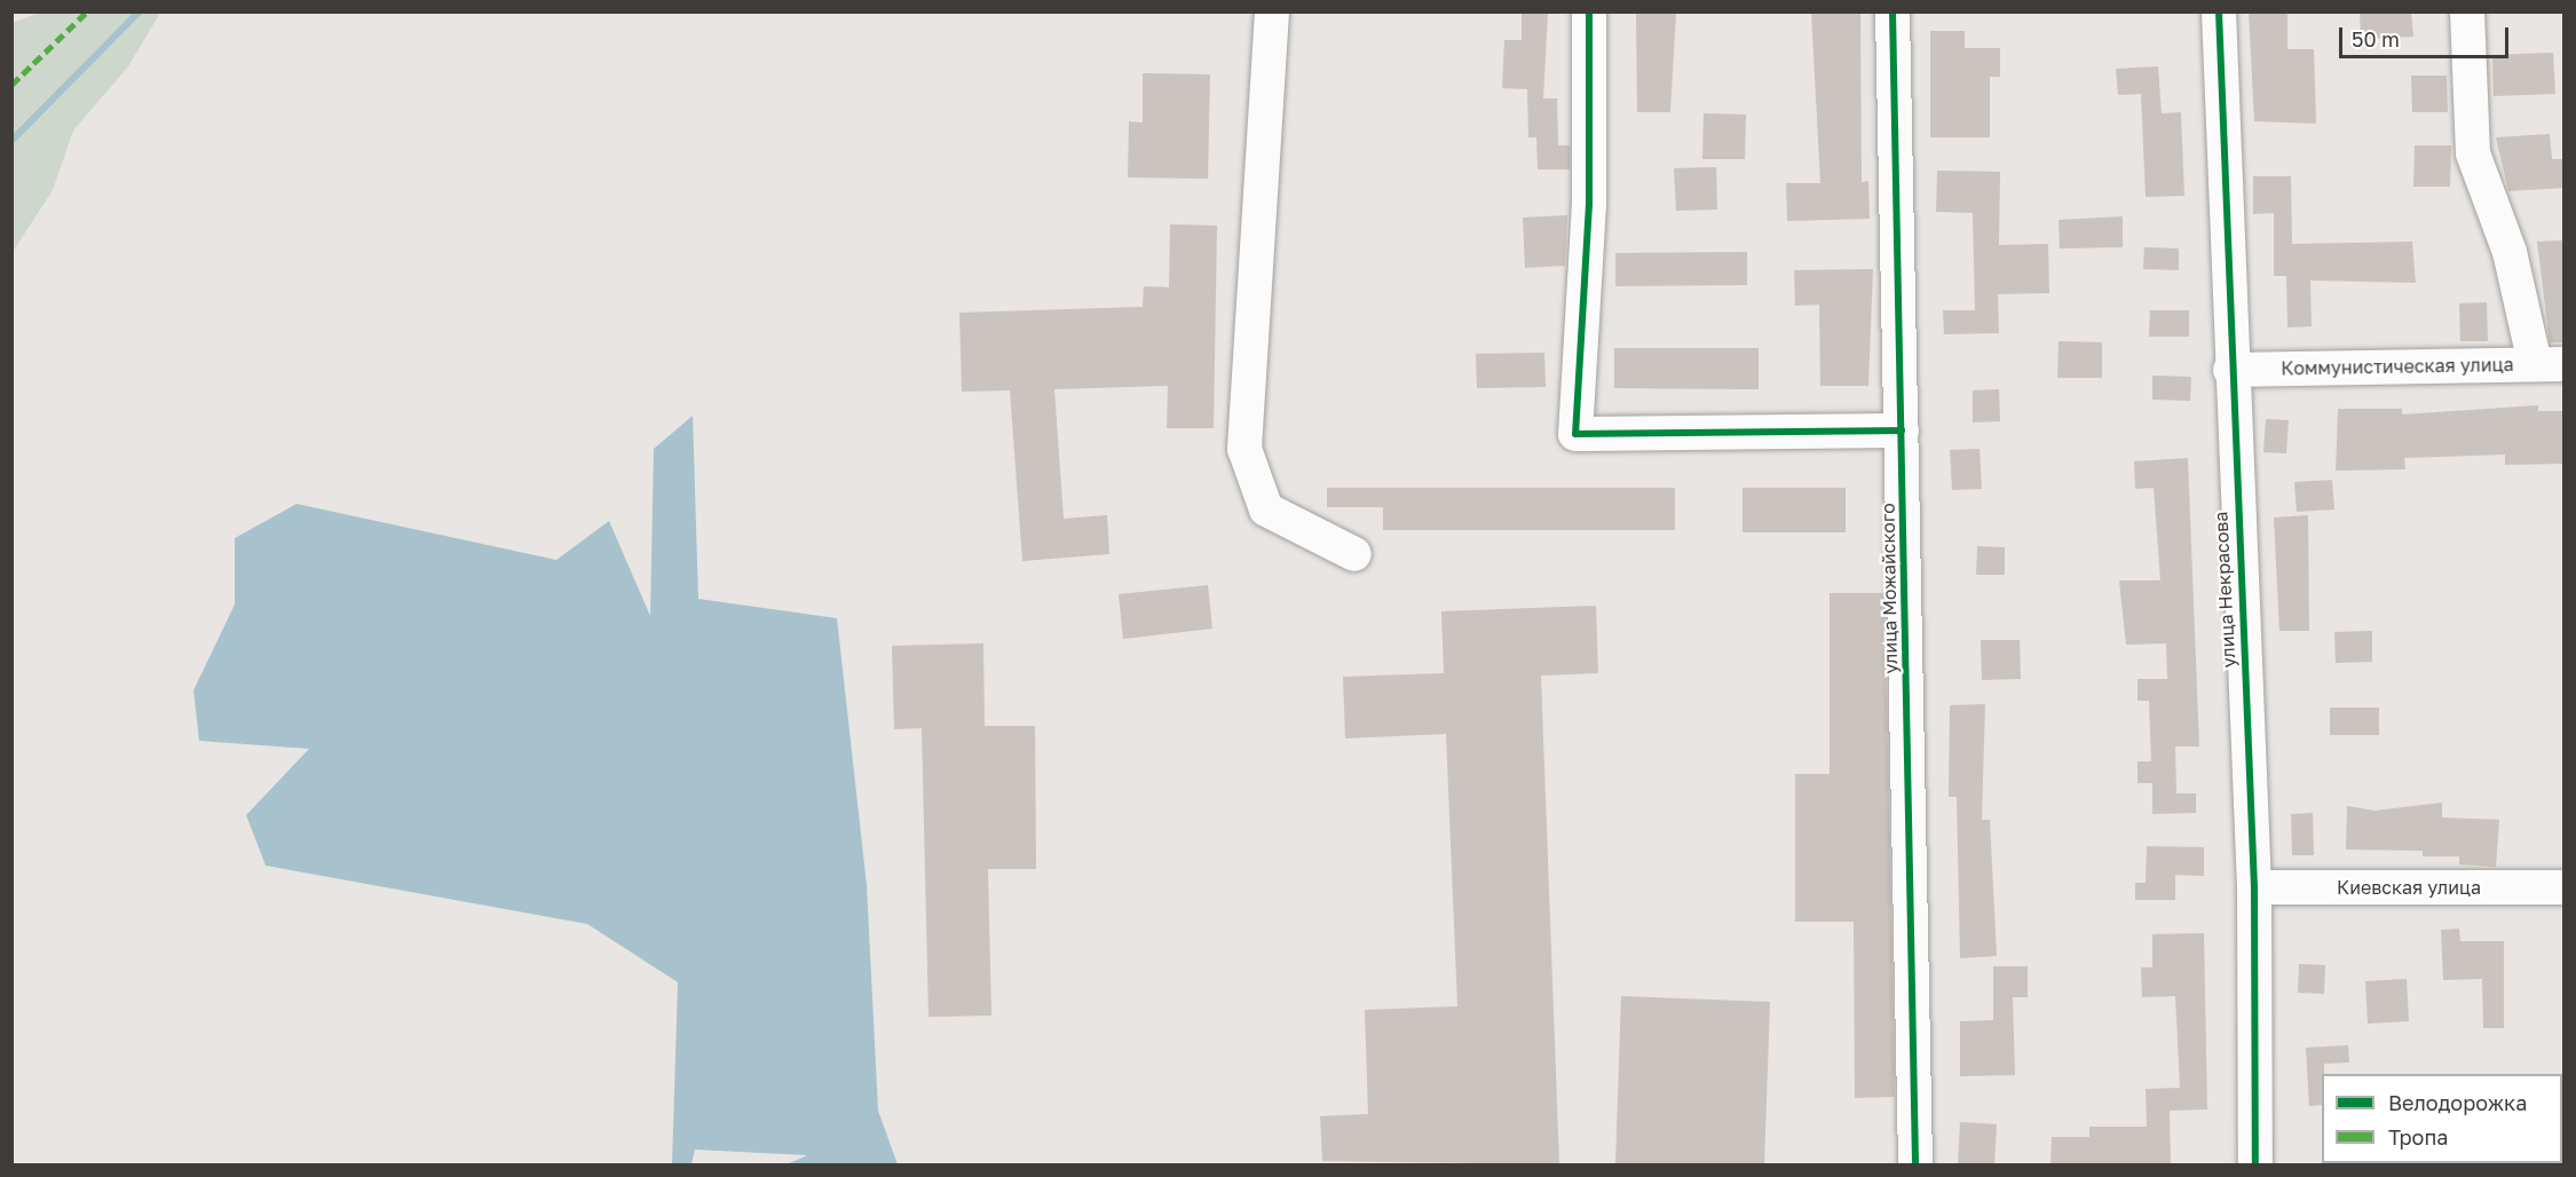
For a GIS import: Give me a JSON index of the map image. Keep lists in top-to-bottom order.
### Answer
{
  "streets": {
    "street": [
      "Коммунистическая улица",
      "улица Можайского",
      "улица Некрасова",
      "Киевская улица"
    ]
  },
  "crossings": [
    ["Коммунистическая улица", "улица Некрасова"],
    ["улица Некрасова", "Киевская улица"]
  ],
  "legend": ["Велодорожка", "Тропа"],
  "scale_bar": "50 m"
}
